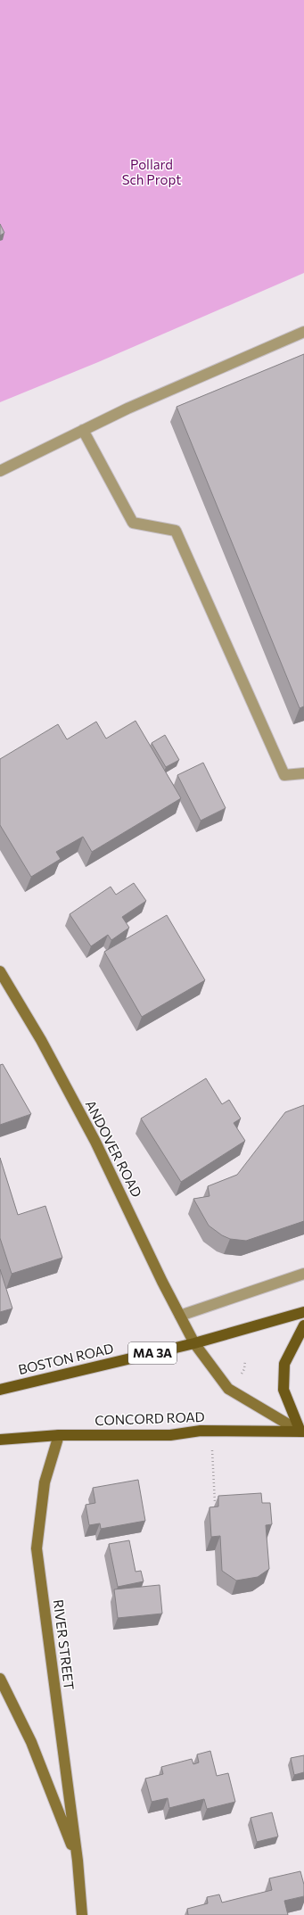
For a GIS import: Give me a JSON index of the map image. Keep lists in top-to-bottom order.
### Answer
{
  "streets": {
    "main road": [
      "ANDOVER ROAD",
      "MA 3A",
      "BOSTON ROAD",
      "CONCORD ROAD",
      "RIVER STREET"
    ]
  },
  "crossings": [
    ["ANDOVER ROAD", "BOSTON ROAD"],
    ["CONCORD ROAD", "RIVER STREET"]
  ],
  "parks": ["Pollard Sch Propt"]
}
